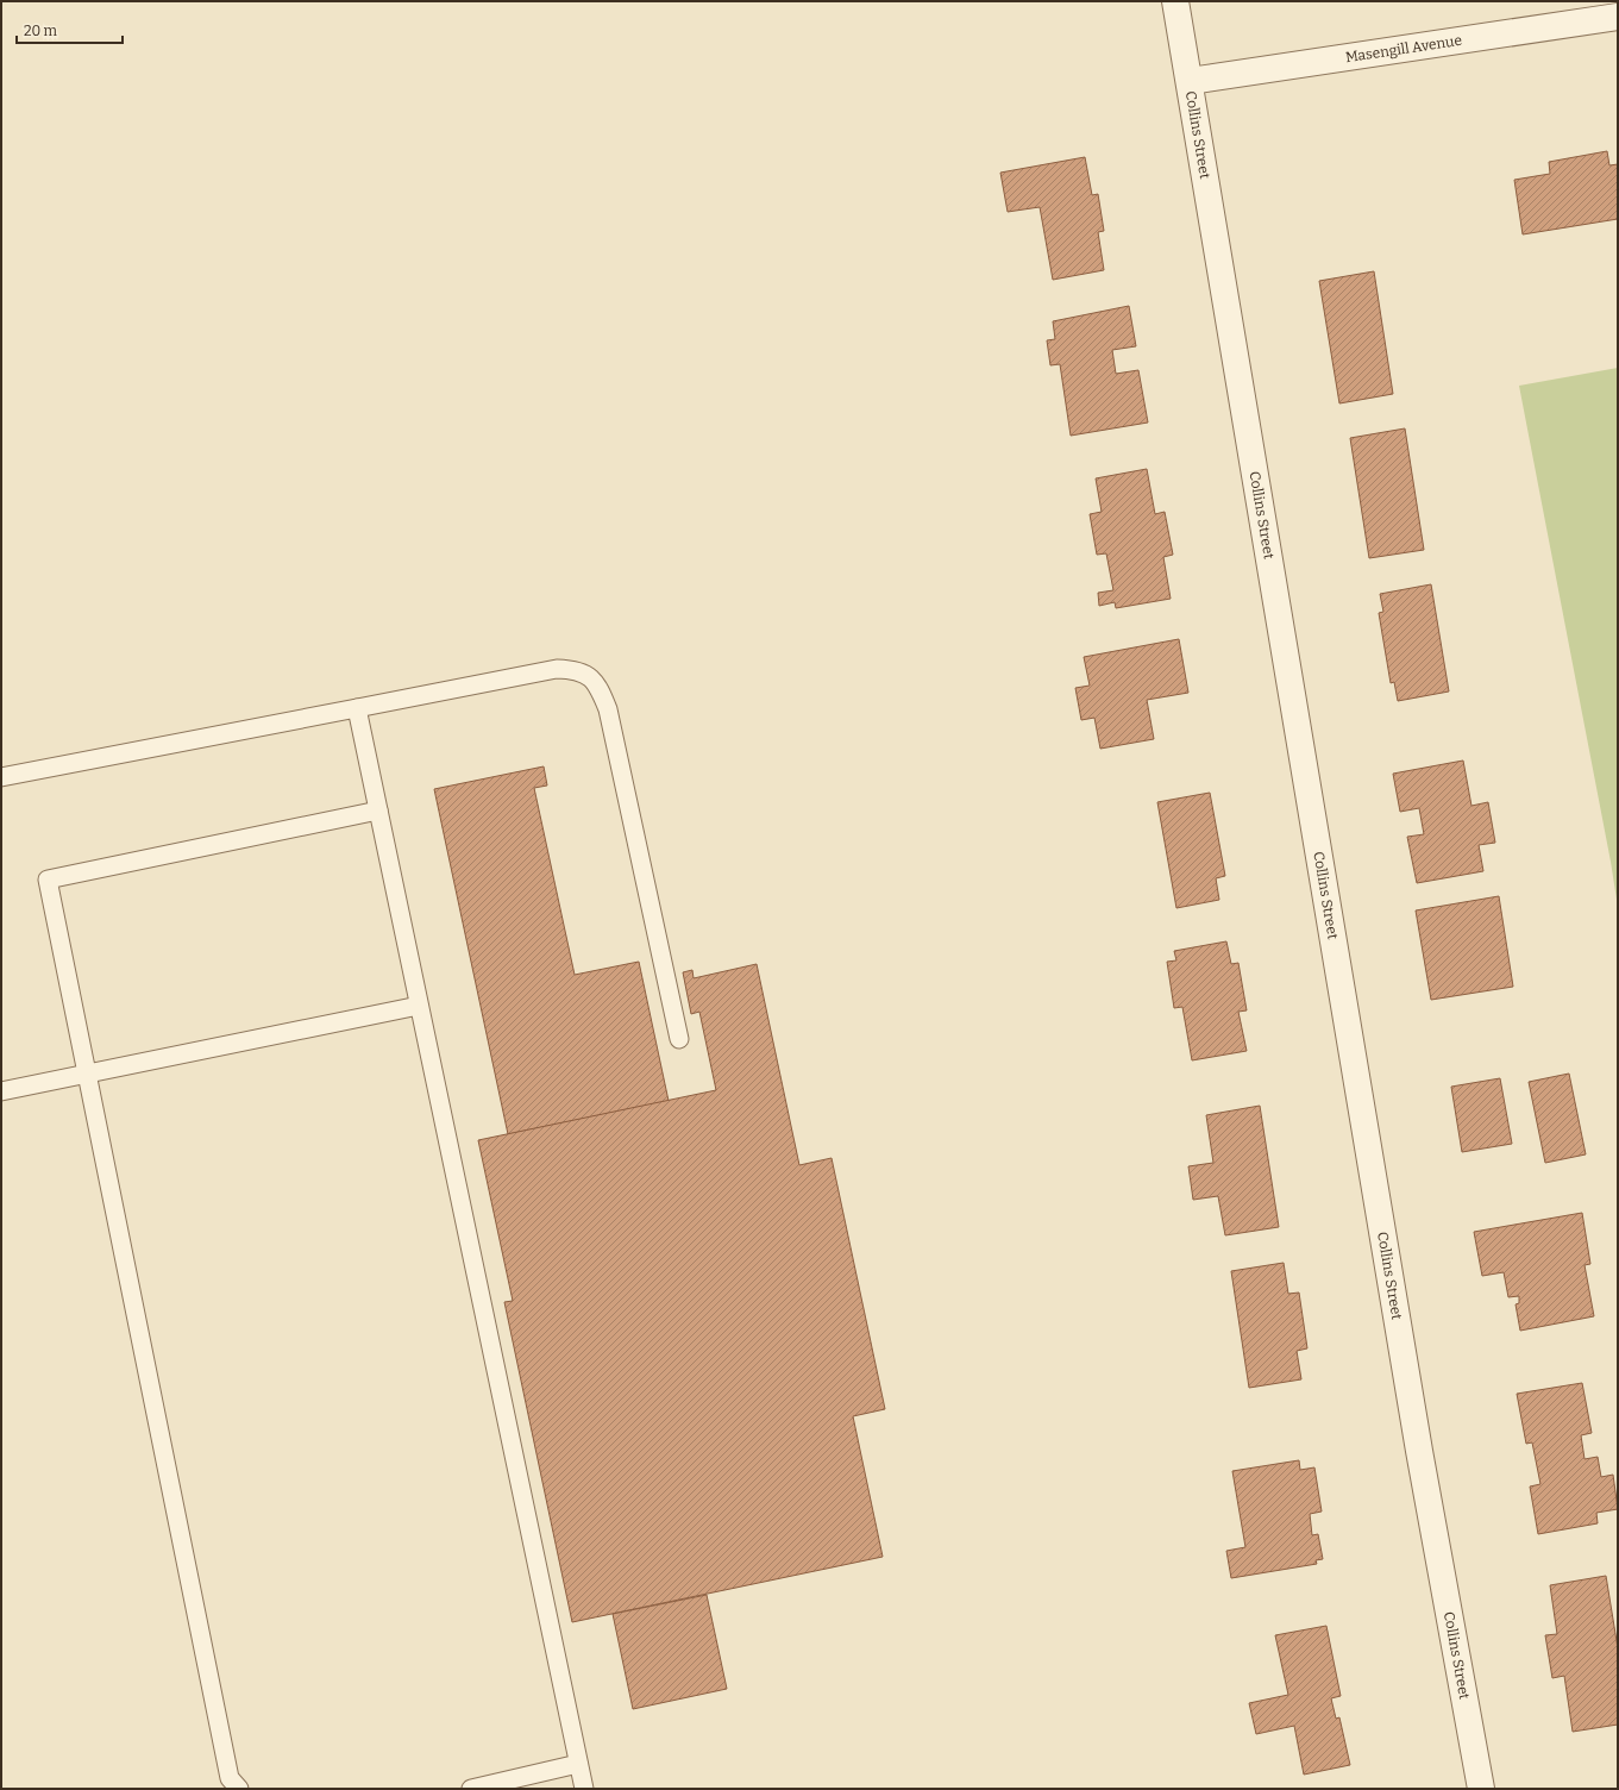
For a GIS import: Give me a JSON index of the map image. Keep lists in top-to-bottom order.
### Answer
{
  "streets": {
    "street": ["Masengill Avenue", "Collins Street"]
  },
  "crossings": [
    ["Masengill Avenue", "Collins Street"]
  ],
  "scale_bar": "20 m"
}
